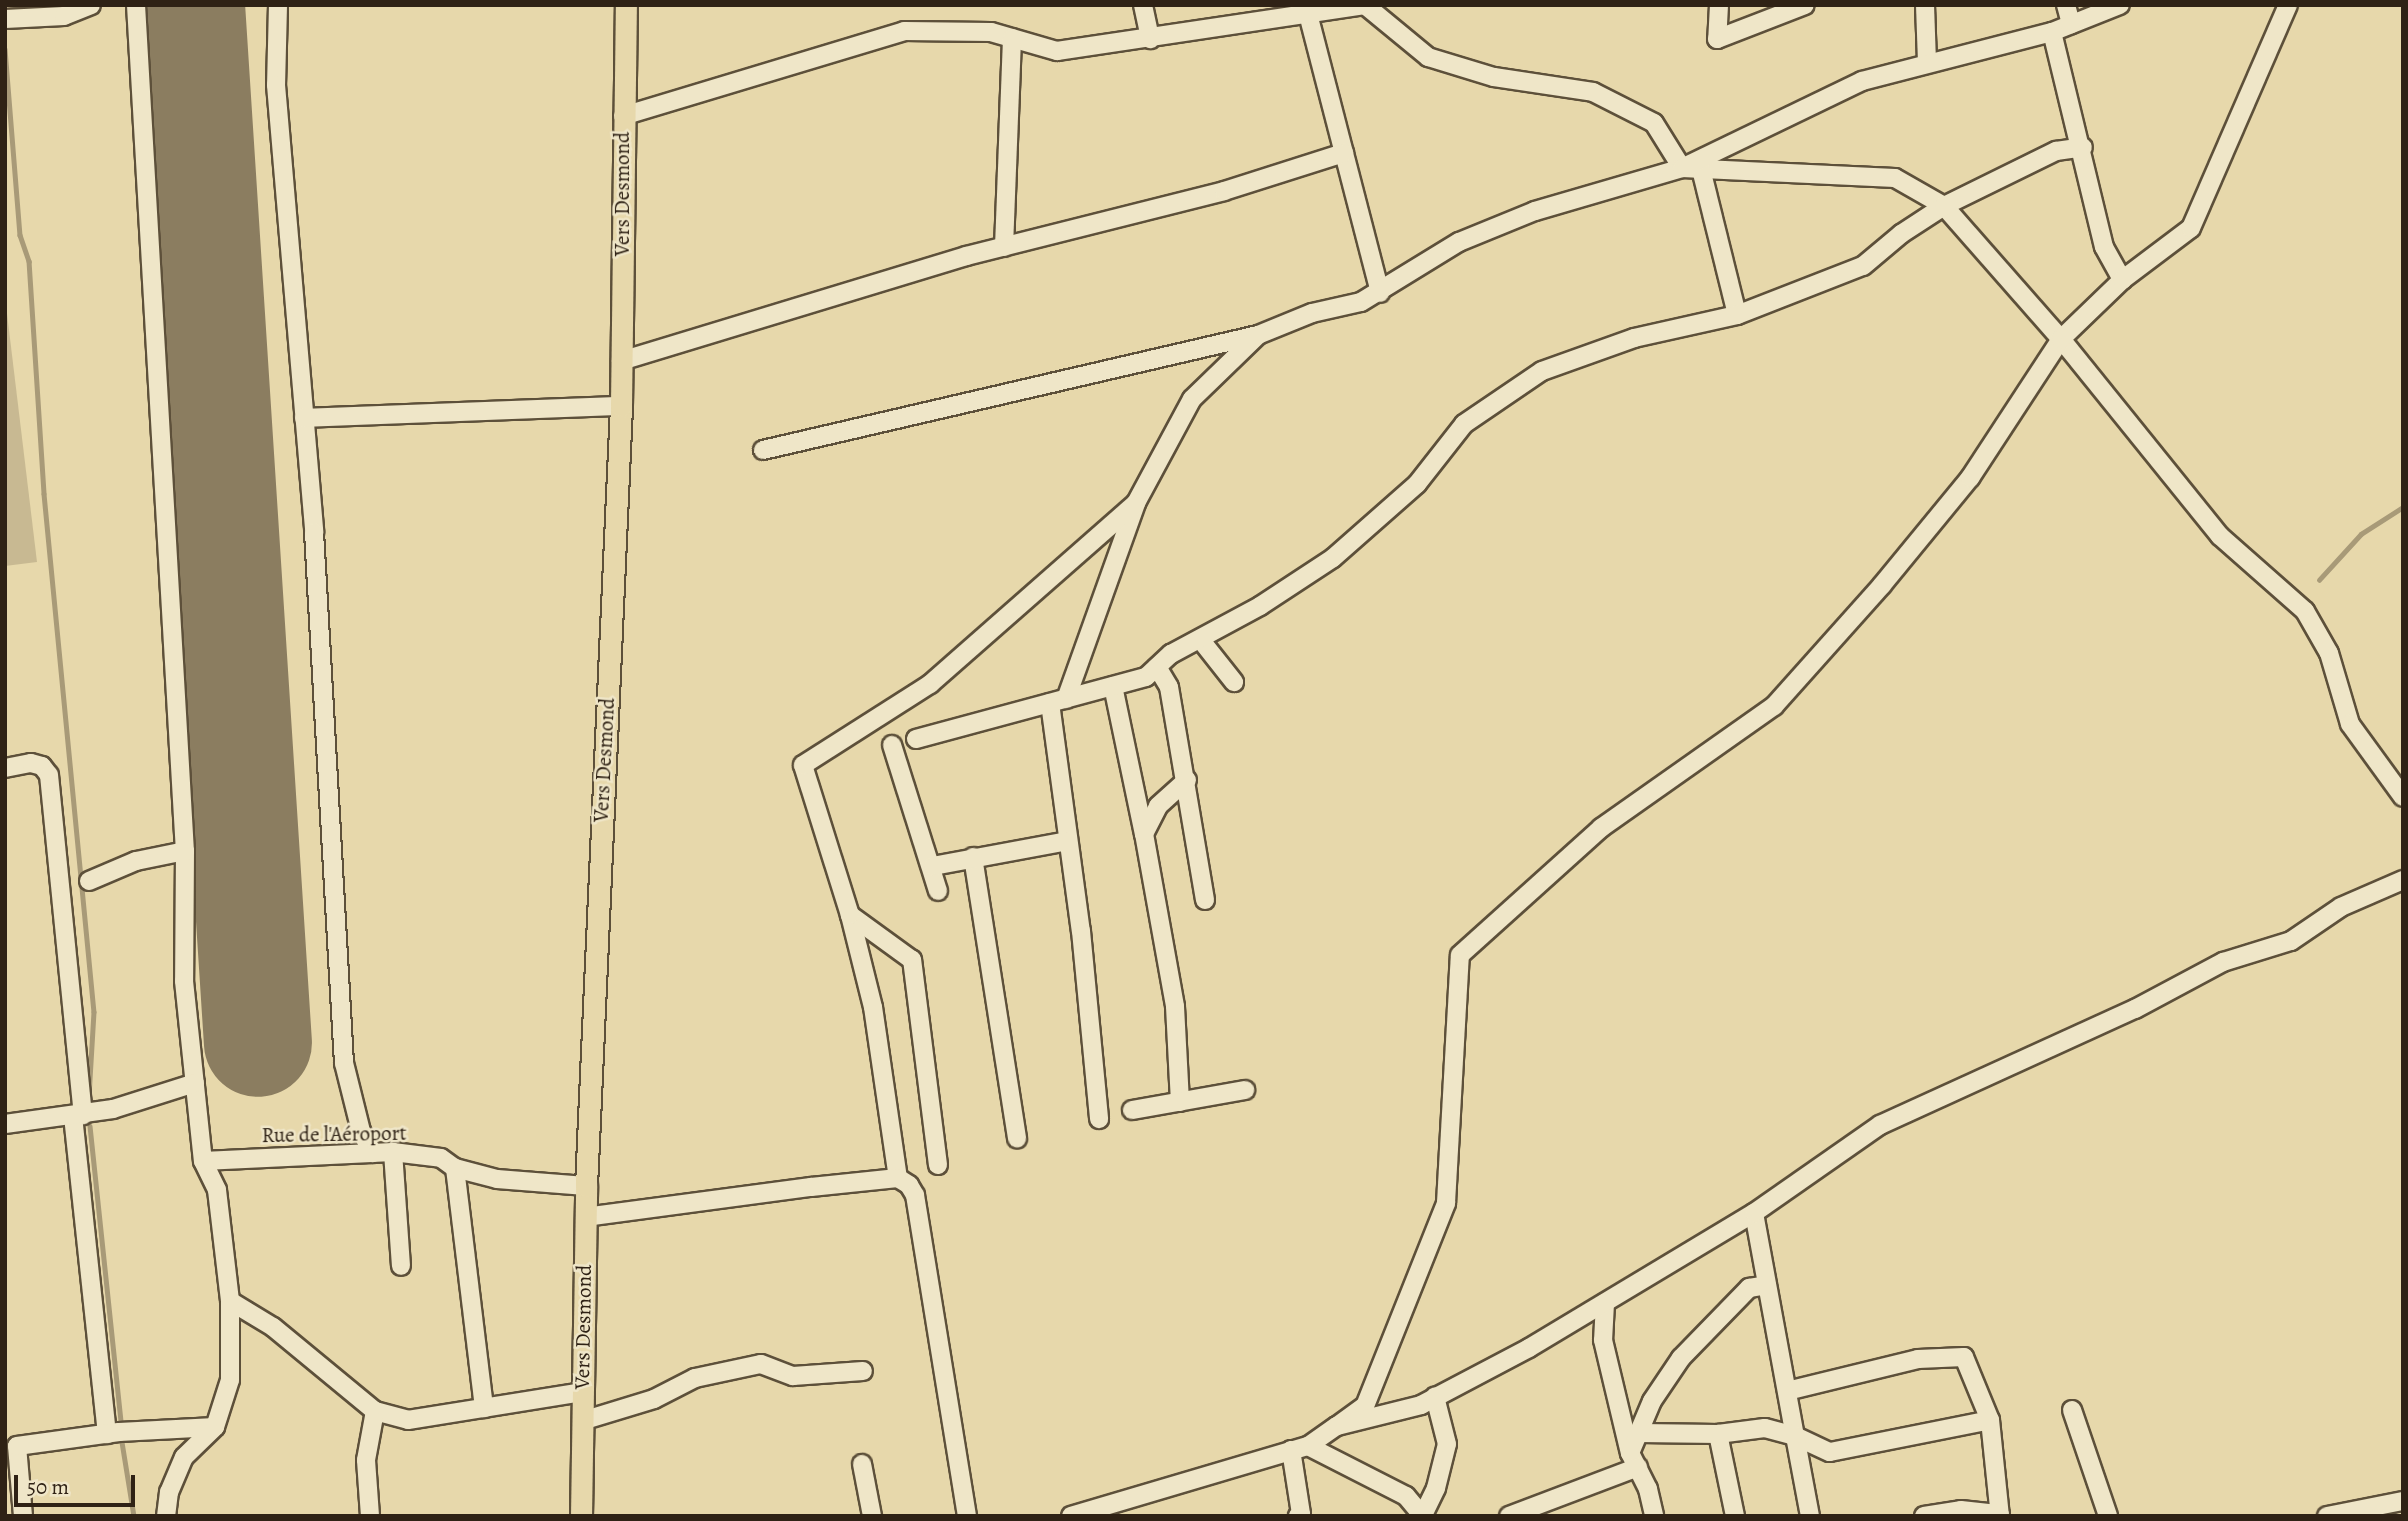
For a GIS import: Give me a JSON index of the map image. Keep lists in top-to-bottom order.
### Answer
{
  "streets": {
    "main road": ["Vers Desmond"],
    "street": ["Rue de l'Aéroport"]
  },
  "crossings": [
    ["Vers Desmond", "Rue de l'Aéroport"]
  ],
  "scale_bar": "50 m"
}
